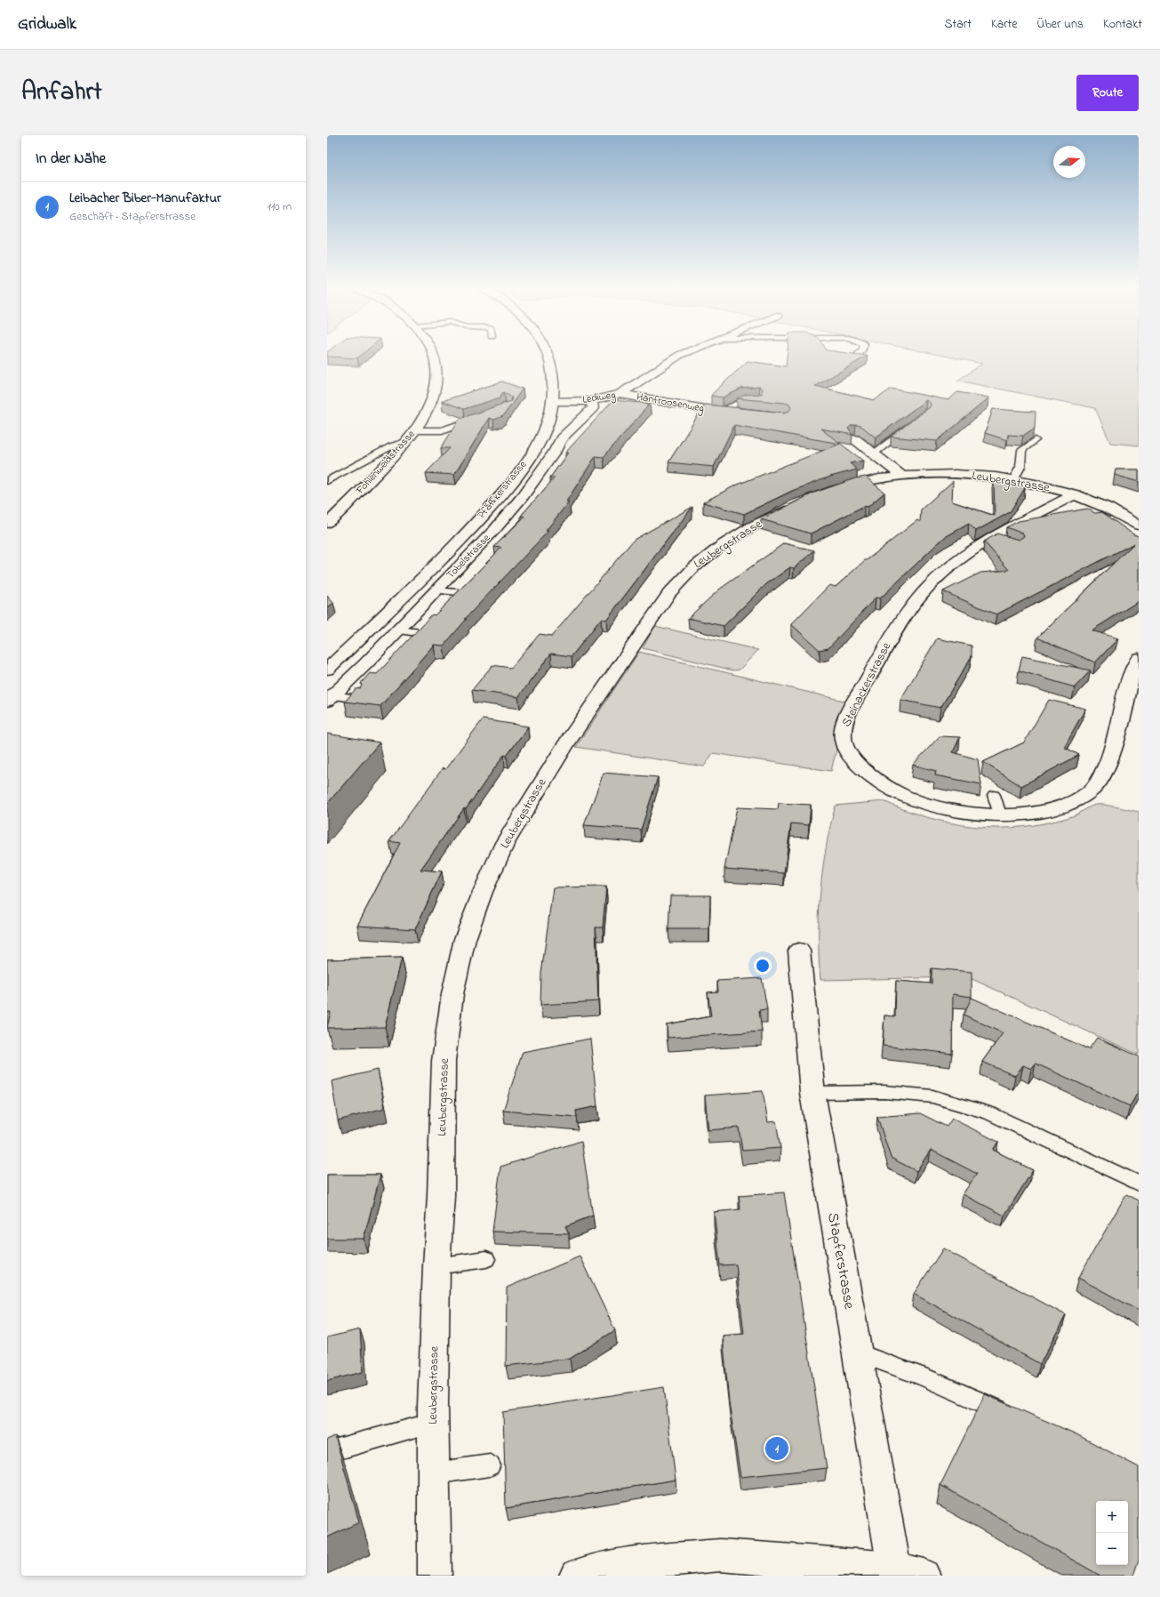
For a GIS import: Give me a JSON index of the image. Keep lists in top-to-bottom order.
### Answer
{
  "streets": {
    "street": [
      "Lediweg",
      "Hanfroosenweg",
      "Fohlenweidstrasse",
      "Leubergstrasse",
      "Pfäffikerstrasse",
      "Tobelstrasse",
      "Steinackerstrasse",
      "Stapferstrasse"
    ]
  },
  "crossings": [
    ["Lediweg", "Hanfroosenweg"],
    ["Lediweg", "Pfäffikerstrasse"],
    ["Lediweg", "Tobelstrasse"],
    ["Leubergstrasse", "Steinackerstrasse"]
  ],
  "north": "right",
  "page": {
    "header": "Gridwalk",
    "nav": [
      "Start",
      "Karte",
      "Über uns",
      "Kontakt"
    ],
    "title": "Anfahrt",
    "buttons": "Route",
    "heading": "In der Nähe",
    "list": [
      {
        "mark": "1",
        "name": "Leibacher Biber-Manufaktur",
        "note": "Geschäft · Stapferstrasse",
        "value": "110 m"
      }
    ],
    "pins": "1",
    "map_buttons": ["+", "−"]
  }
}
